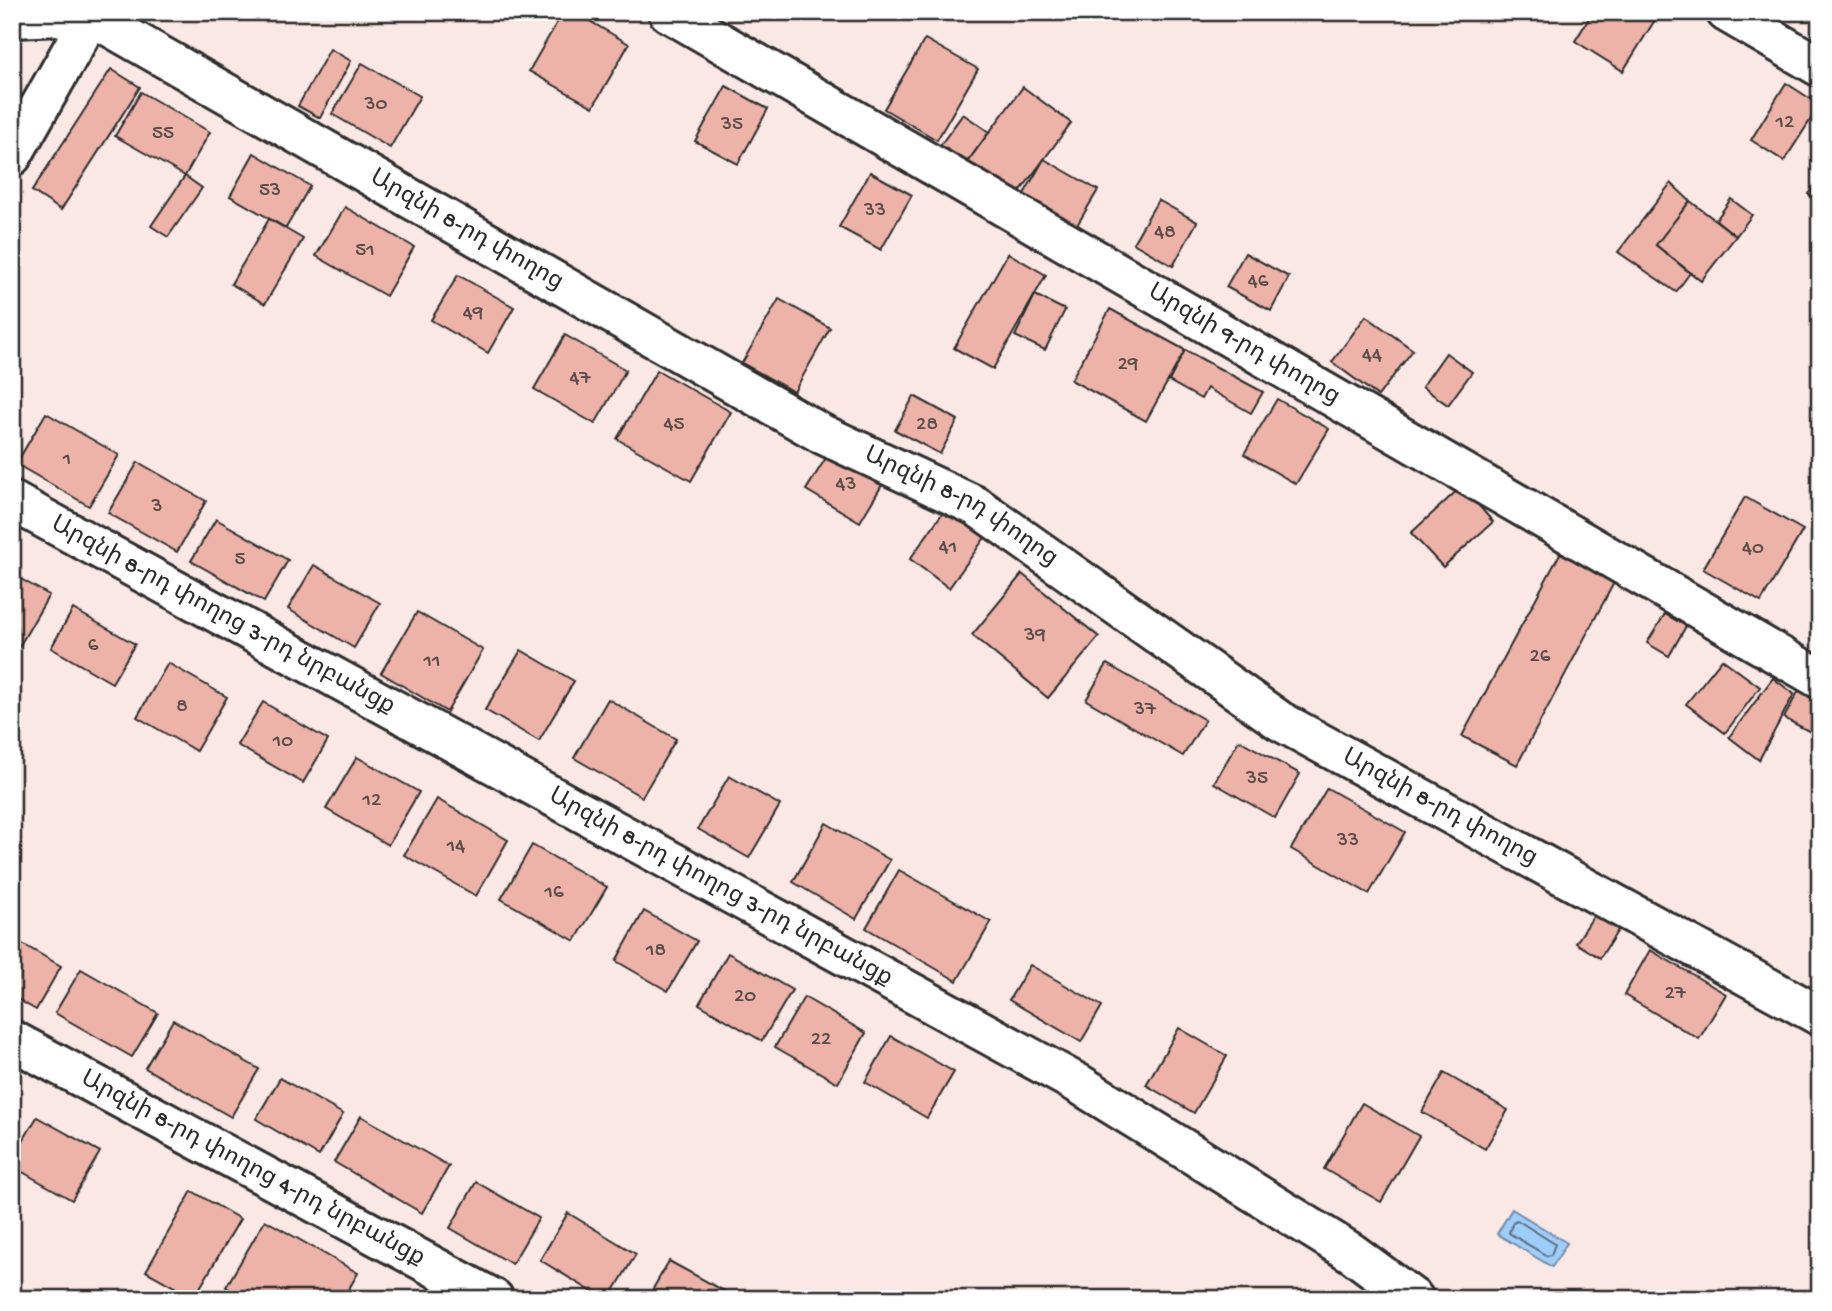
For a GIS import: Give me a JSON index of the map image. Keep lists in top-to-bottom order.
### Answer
{
  "streets": {
    "street": [
      "Արզնի 8-րդ փողոց",
      "Արզնի 9-րդ փողոց",
      "Արզնի 8-րդ փողոց 3-րդ նրբանցք",
      "Արզնի 8-րդ փողոց 4-րդ նրբանցք"
    ]
  },
  "house_numbers": [
    "30",
    "12",
    "35",
    "55",
    "53",
    "33",
    "48",
    "51",
    "46",
    "49",
    "44",
    "29",
    "47",
    "45",
    "28",
    "1",
    "43",
    "3",
    "41",
    "40",
    "5",
    "39",
    "6",
    "26",
    "11",
    "8",
    "37",
    "10",
    "35",
    "12",
    "33",
    "14",
    "16",
    "18",
    "27",
    "20",
    "22"
  ]
}
